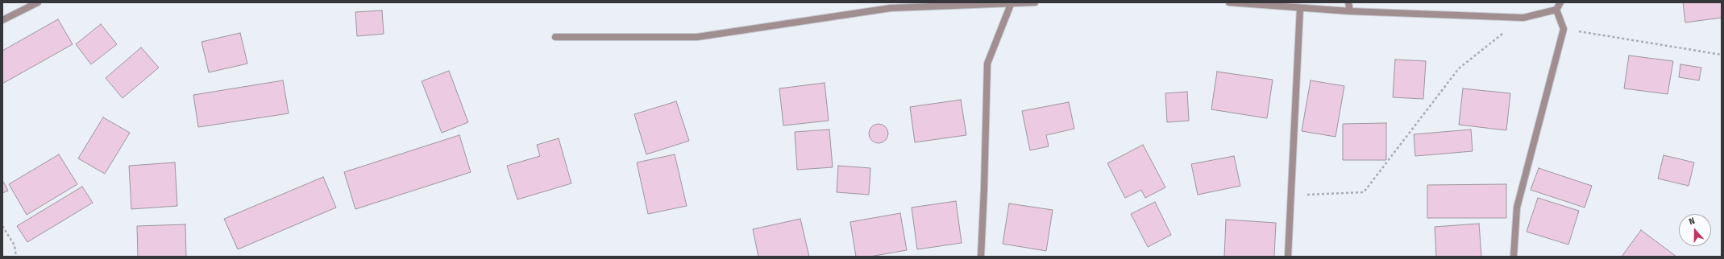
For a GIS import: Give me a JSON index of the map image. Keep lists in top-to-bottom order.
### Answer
{
  "north": "top"
}
